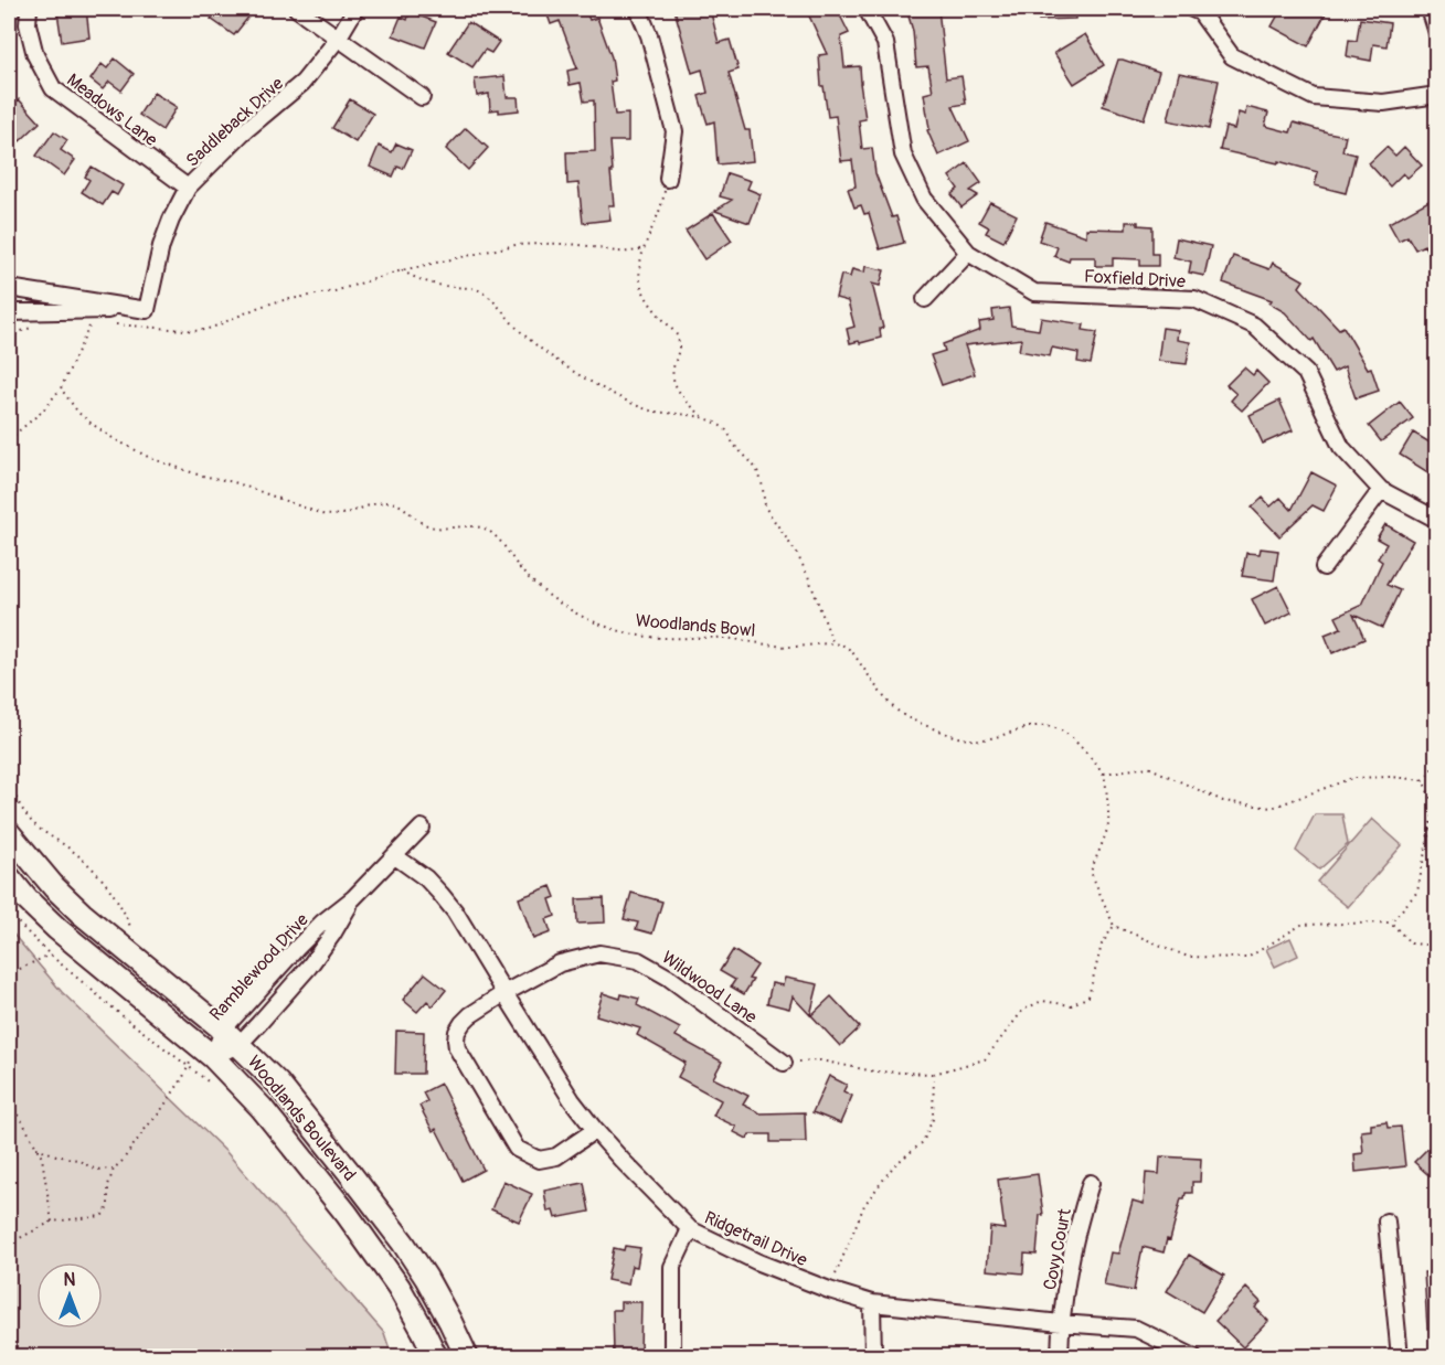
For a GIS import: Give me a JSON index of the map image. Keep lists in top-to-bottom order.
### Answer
{
  "streets": {
    "street": [
      "Meadows Lane",
      "Saddleback Drive",
      "Foxfield Drive",
      "Ramblewood Drive",
      "Wildwood Lane",
      "Woodlands Boulevard",
      "Ridgetrail Drive",
      "Covy Court"
    ],
    "path": ["Woodlands Bowl"]
  },
  "crossings": [
    ["Meadows Lane", "Saddleback Drive"],
    ["Ramblewood Drive", "Woodlands Boulevard"],
    ["Ramblewood Drive", "Ridgetrail Drive"],
    ["Wildwood Lane", "Ridgetrail Drive"],
    ["Ridgetrail Drive", "Covy Court"]
  ],
  "north": "top"
}
